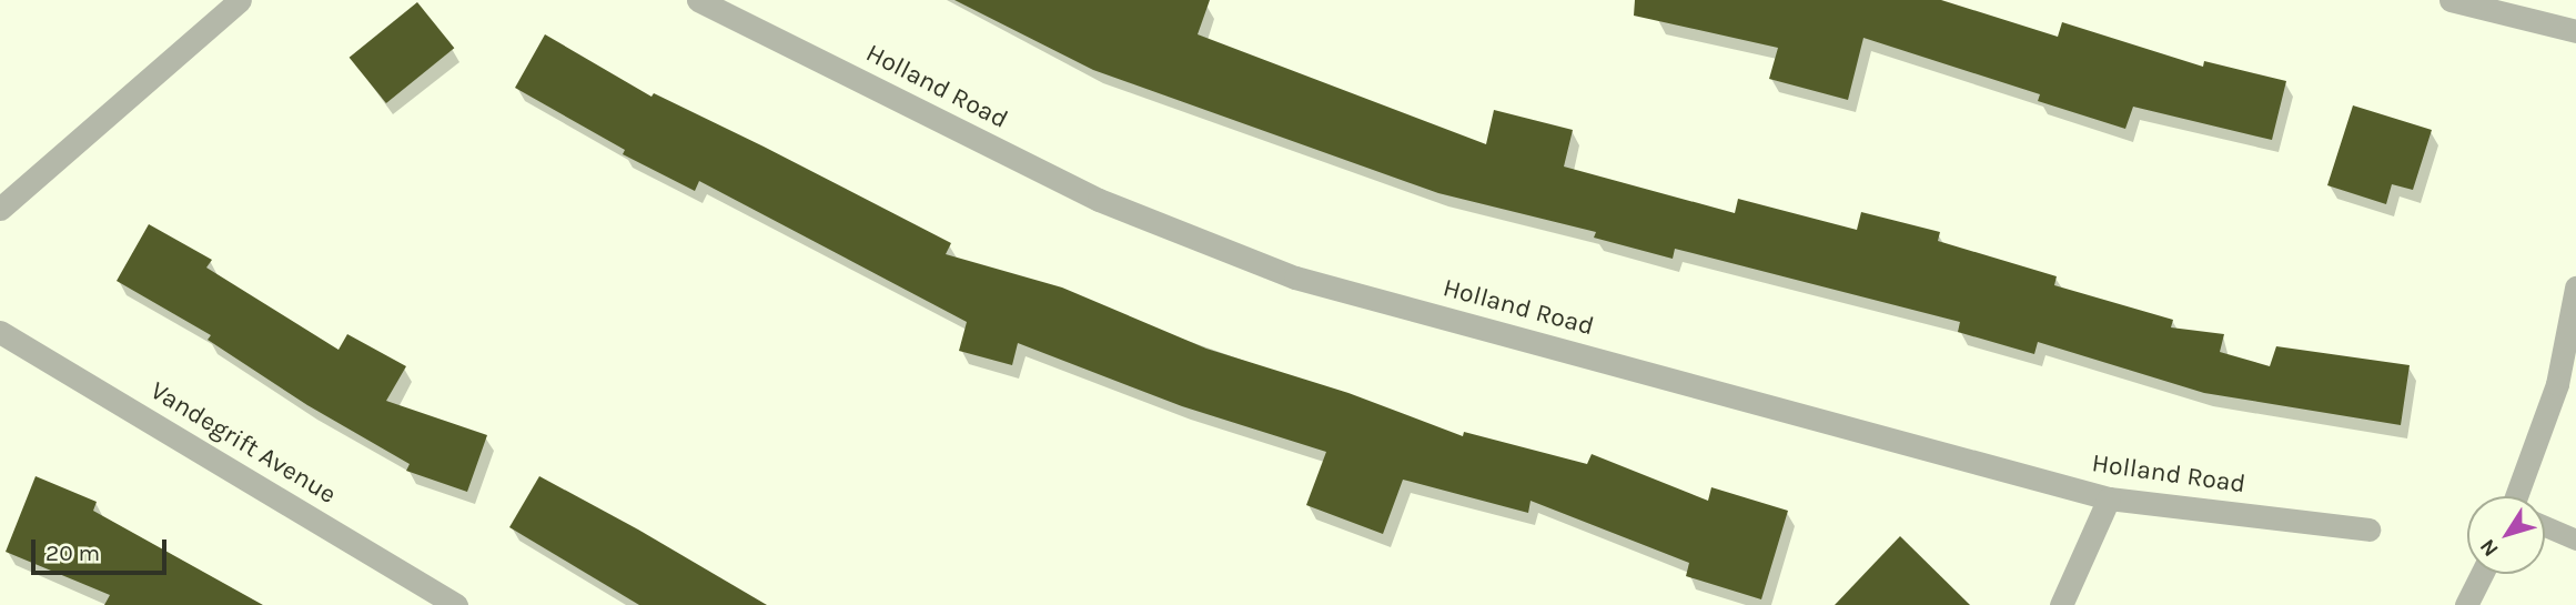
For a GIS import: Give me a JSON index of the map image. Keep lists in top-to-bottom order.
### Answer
{
  "streets": {
    "street": ["Holland Road", "Vandegrift Avenue"]
  },
  "scale_bar": "20 m",
  "north": "bottom left"
}
